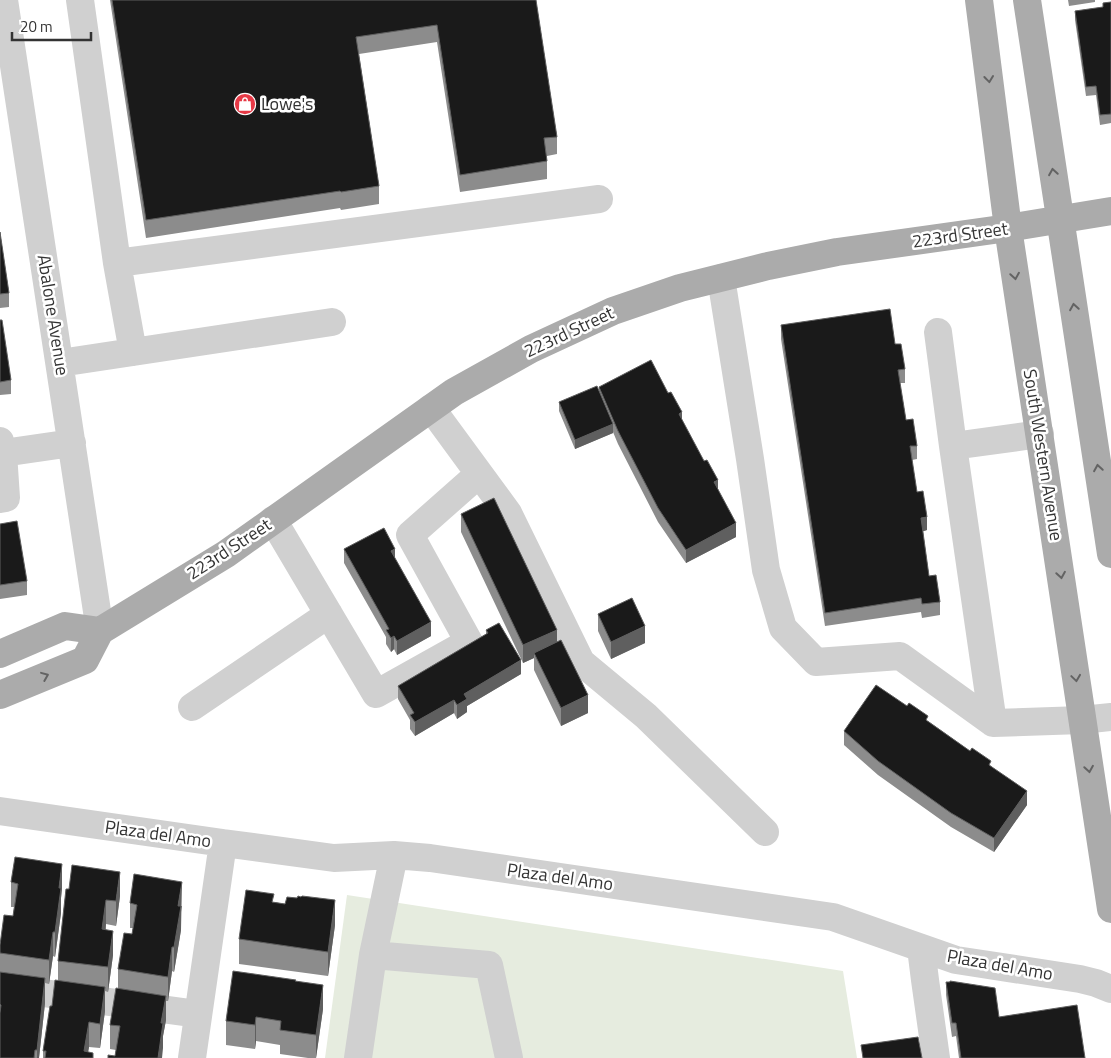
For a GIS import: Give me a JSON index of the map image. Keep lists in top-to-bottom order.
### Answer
{
  "streets": {
    "main road": ["223rd Street", "South Western Avenue"],
    "street": ["Abalone Avenue", "Plaza del Amo"]
  },
  "crossings": [
    ["223rd Street", "Abalone Avenue"],
    ["223rd Street", "South Western Avenue"]
  ],
  "places": {
    "shop": ["Lowe's"]
  },
  "scale_bar": "20 m"
}
